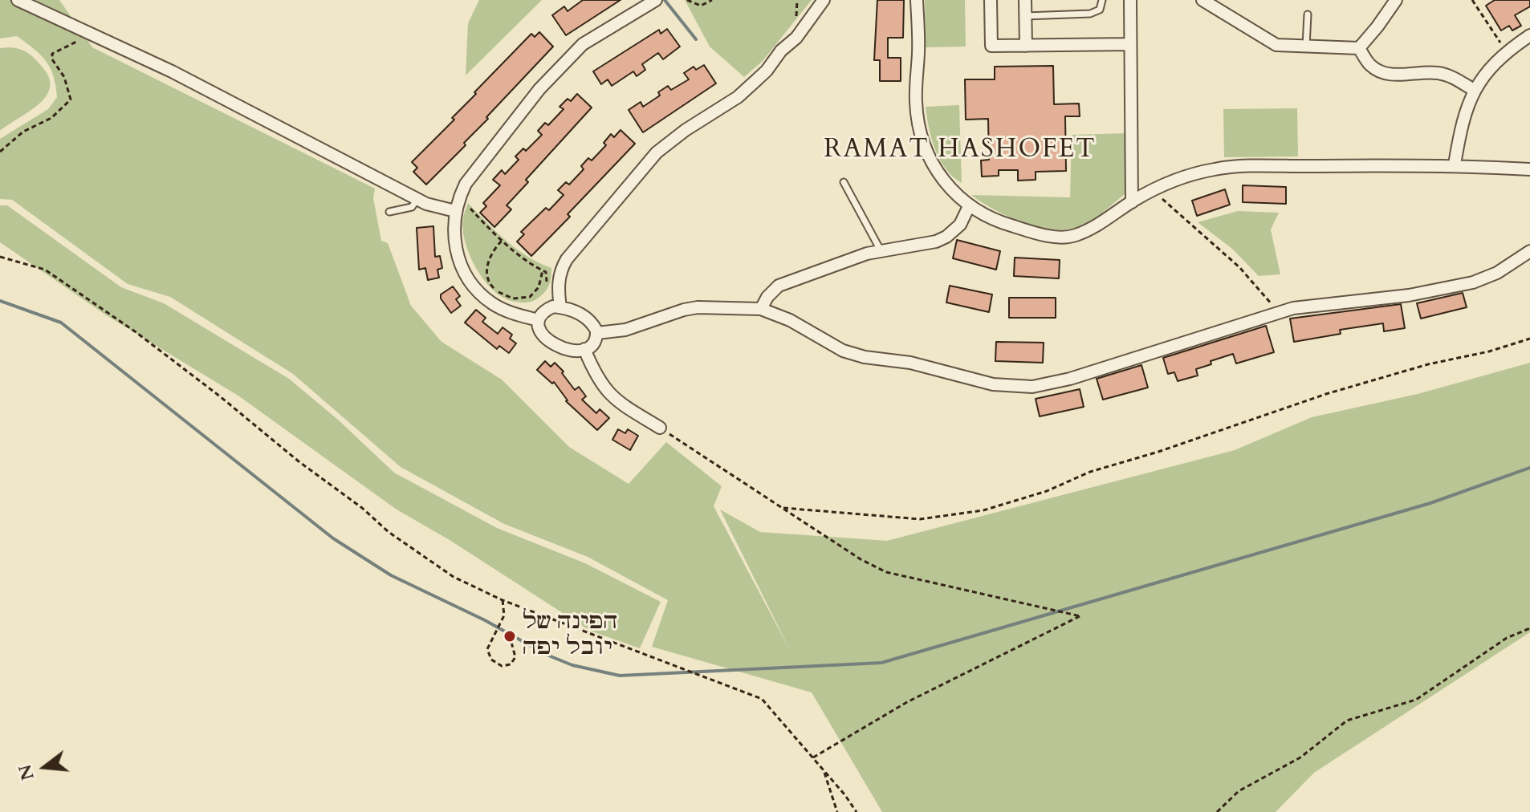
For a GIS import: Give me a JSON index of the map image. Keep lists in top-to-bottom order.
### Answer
{
  "districts": ["RAMAT HASHOFET"],
  "places": ["הפינה של יובל יפה"],
  "north": "left"
}
